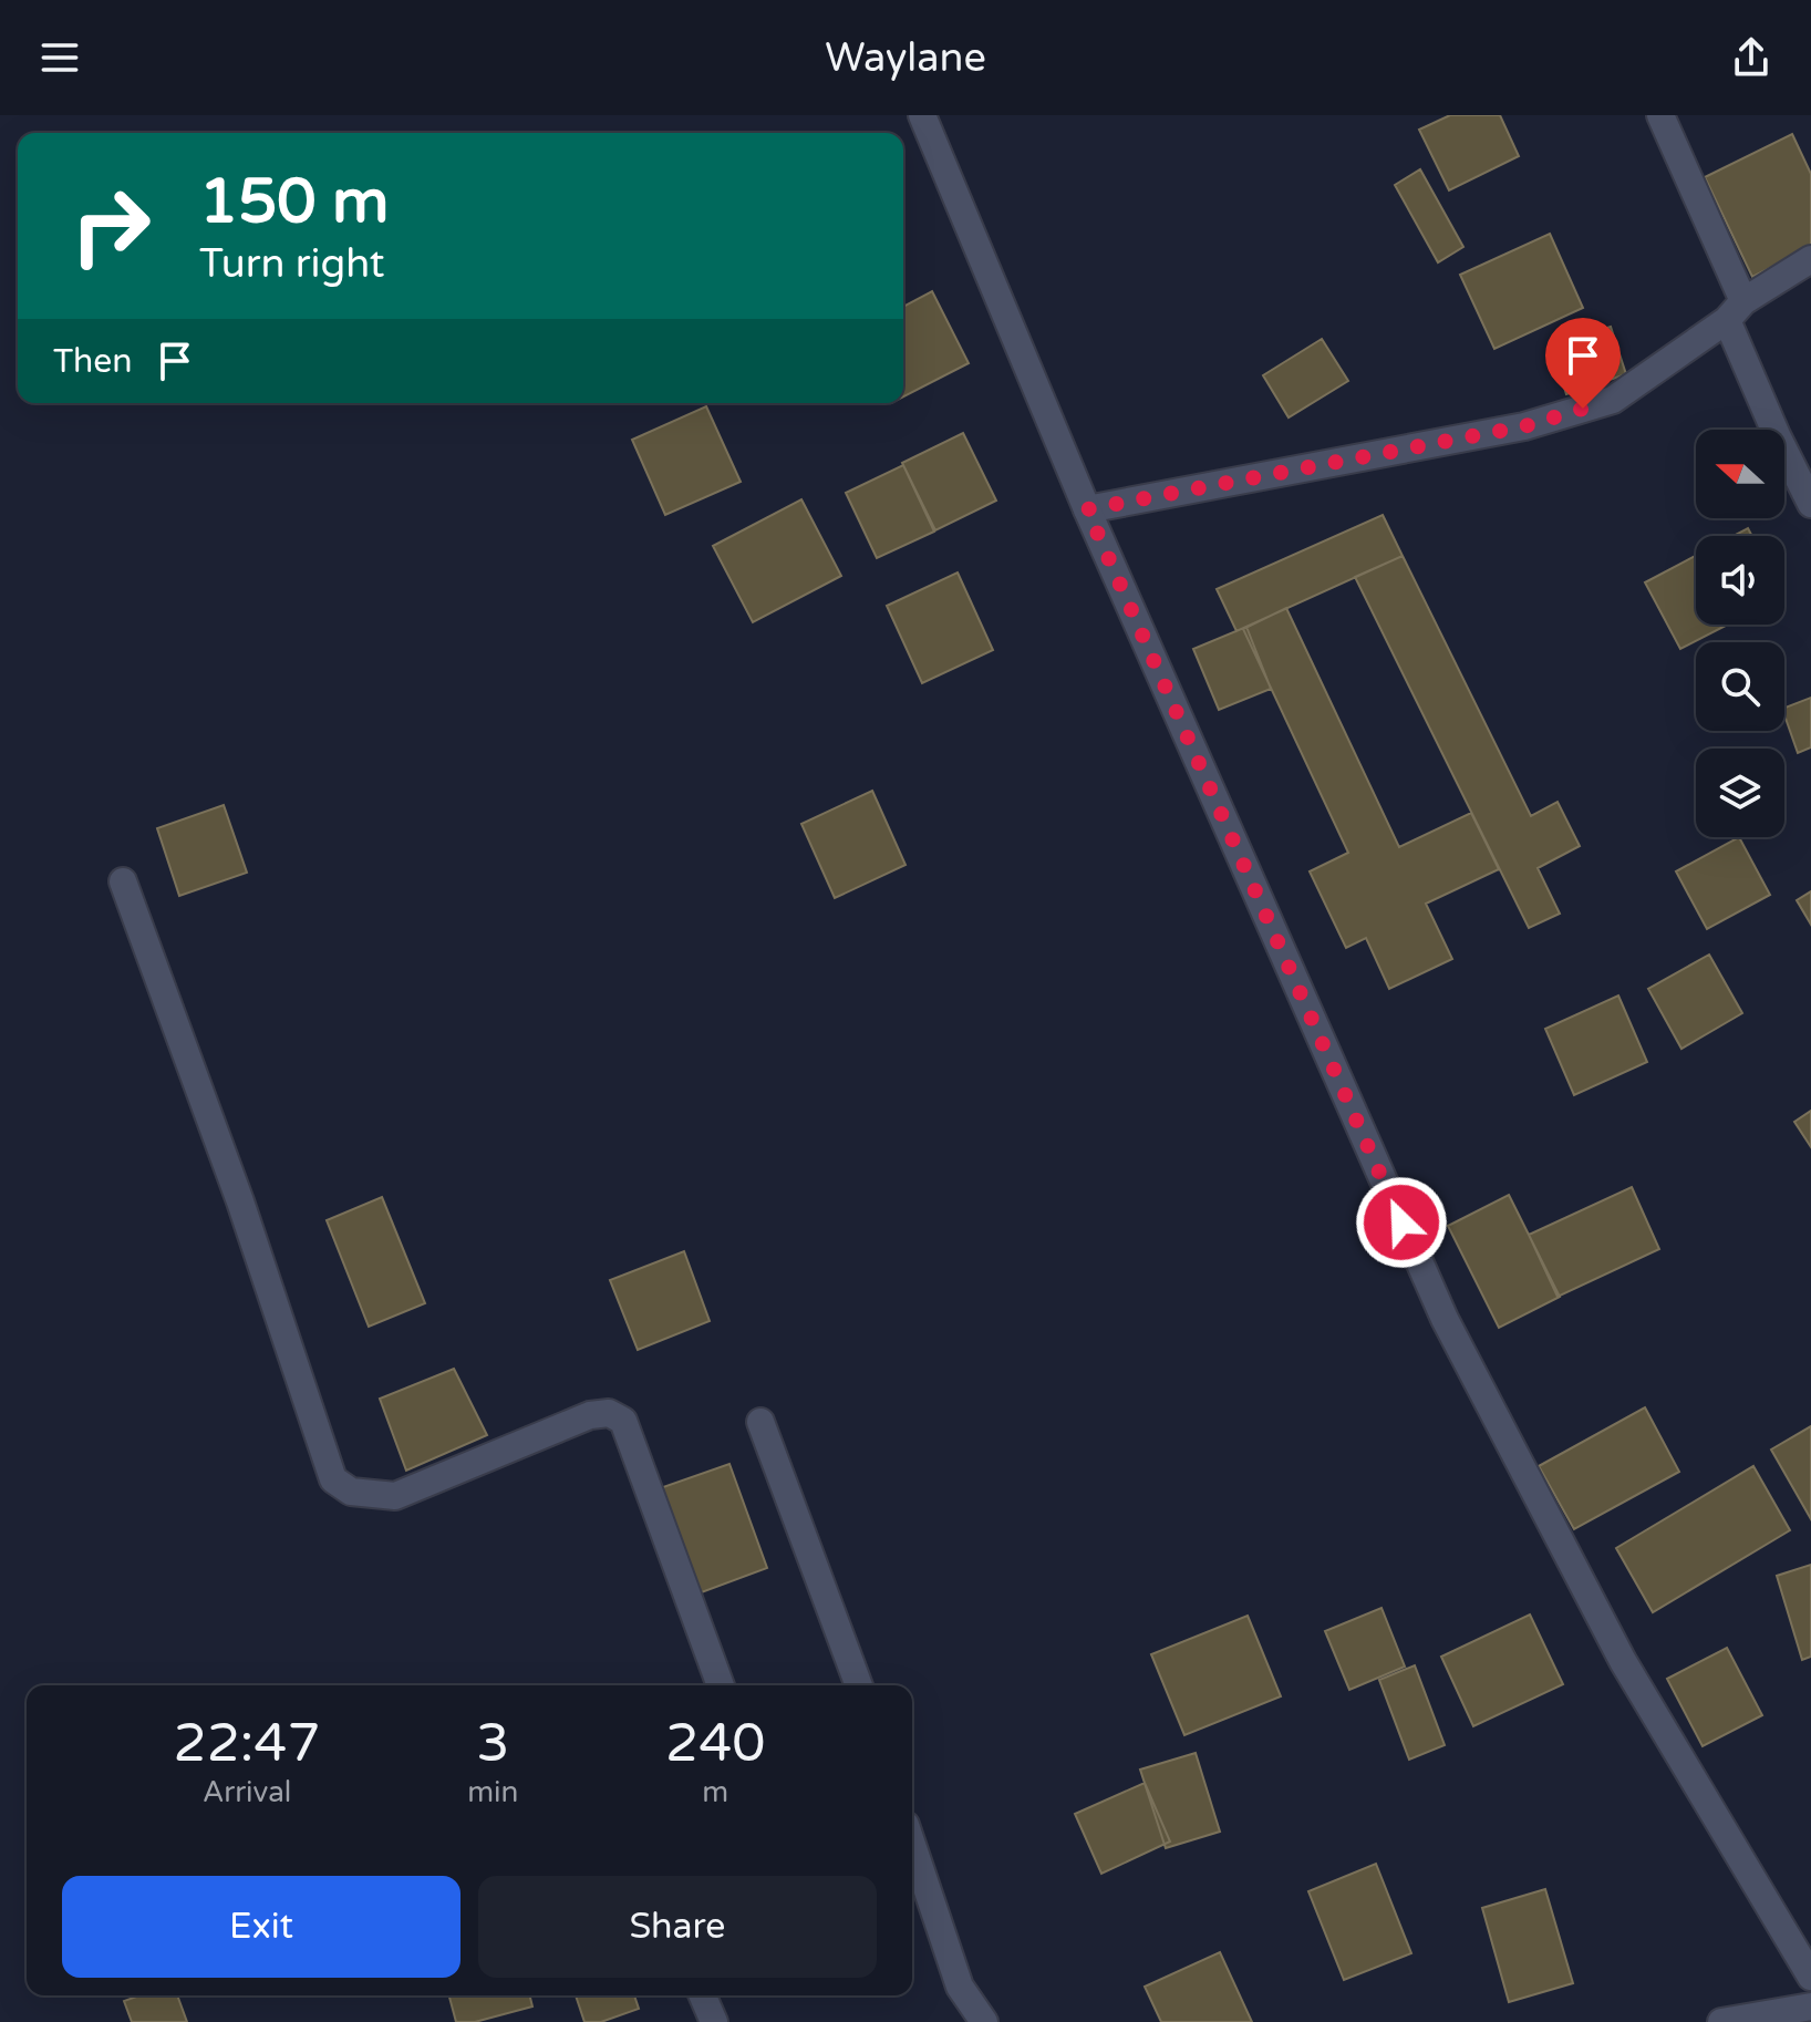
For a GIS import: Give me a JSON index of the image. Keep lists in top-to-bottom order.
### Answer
{
  "north": "left",
  "page": {
    "header": "Waylane",
    "turn": ["150 m", "Turn right"],
    "then": "Then",
    "eta": [
      "22:47",
      "Arrival",
      "3",
      "min",
      "240",
      "m"
    ],
    "buttons": ["Exit", "Share"]
  }
}
